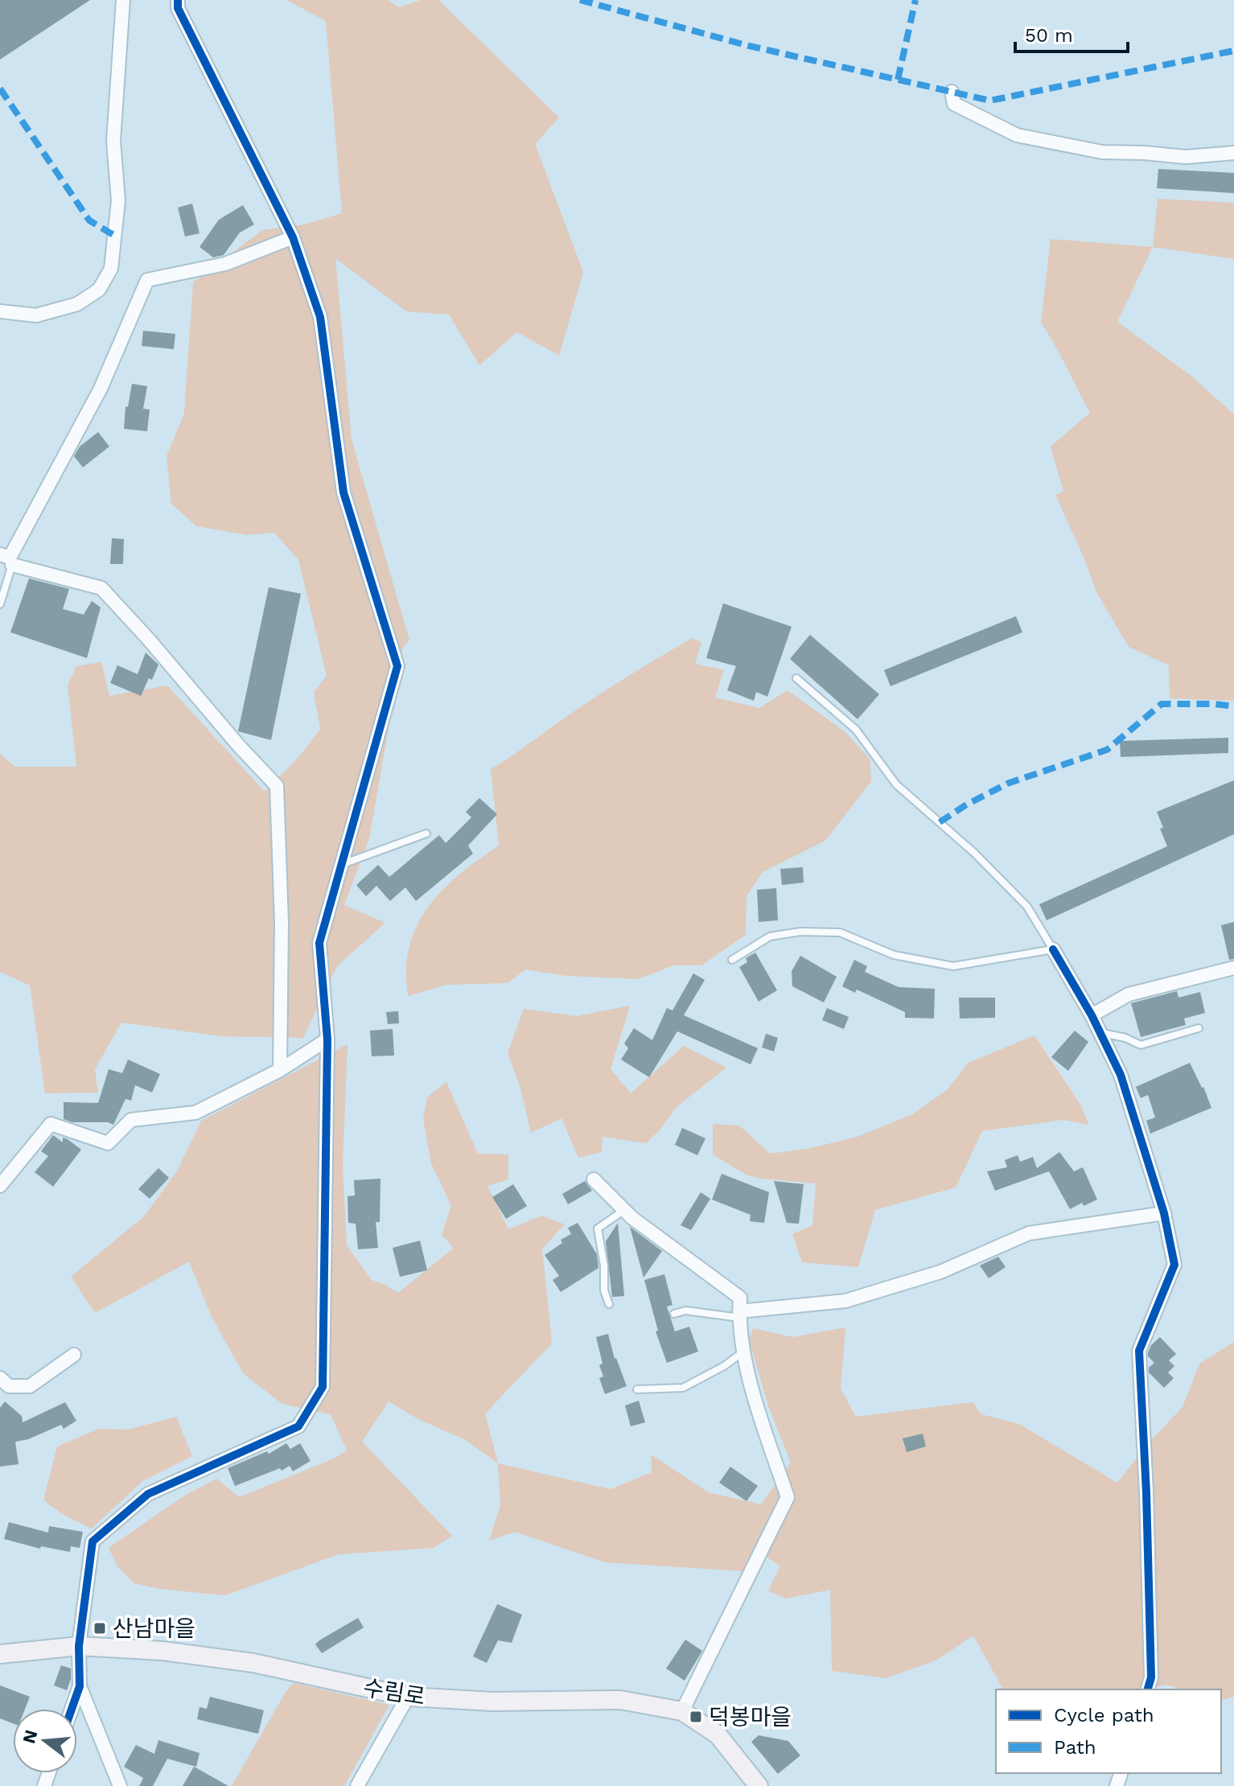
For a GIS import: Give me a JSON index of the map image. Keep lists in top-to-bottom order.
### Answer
{
  "streets": {
    "main road": ["수림로"]
  },
  "places": {
    "transit": ["산남마을", "덕봉마을"]
  },
  "legend": ["Cycle path", "Path"],
  "scale_bar": "50 m",
  "north": "left"
}
